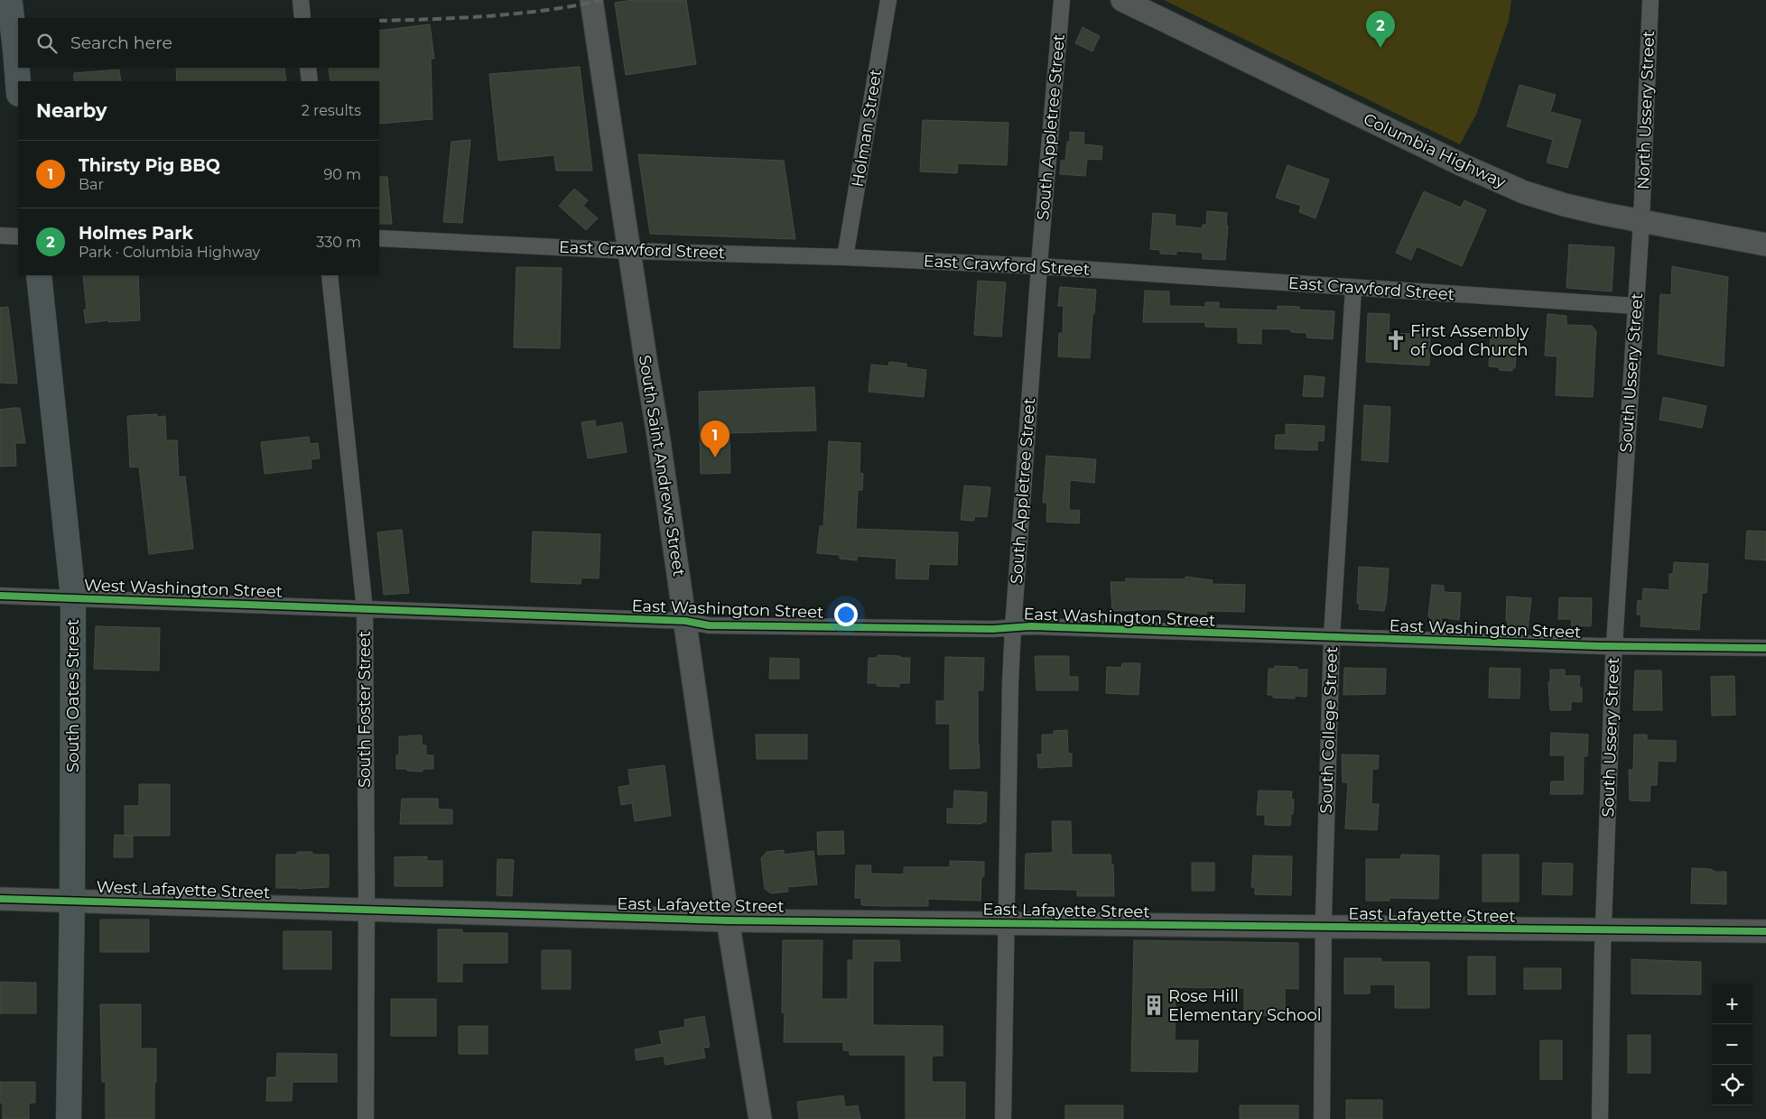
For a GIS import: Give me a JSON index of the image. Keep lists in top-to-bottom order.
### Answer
{
  "streets": {
    "main road": ["South Oates Street"],
    "street": [
      "North Ussery Street",
      "South Appletree Street",
      "Holman Street",
      "Columbia Highway",
      "East Crawford Street",
      "South Ussery Street",
      "South Saint Andrews Street",
      "West Washington Street",
      "East Washington Street",
      "South Foster Street",
      "South College Street",
      "West Lafayette Street",
      "East Lafayette Street"
    ]
  },
  "crossings": [
    ["North Ussery Street", "Columbia Highway"],
    ["North Ussery Street", "South Ussery Street"],
    ["South Appletree Street", "East Crawford Street"],
    ["South Appletree Street", "East Washington Street"],
    ["South Appletree Street", "East Lafayette Street"],
    ["Holman Street", "East Crawford Street"],
    ["Columbia Highway", "South Ussery Street"],
    ["East Crawford Street", "South Ussery Street"],
    ["East Crawford Street", "South Saint Andrews Street"],
    ["East Crawford Street", "South College Street"],
    ["South Ussery Street", "East Washington Street"],
    ["South Ussery Street", "East Lafayette Street"],
    ["South Saint Andrews Street", "East Washington Street"],
    ["South Saint Andrews Street", "East Lafayette Street"],
    ["West Washington Street", "East Washington Street"],
    ["West Washington Street", "South Oates Street"],
    ["West Washington Street", "South Foster Street"],
    ["East Washington Street", "South Foster Street"],
    ["East Washington Street", "South College Street"],
    ["South Oates Street", "West Lafayette Street"],
    ["South Foster Street", "West Lafayette Street"],
    ["South Foster Street", "East Lafayette Street"],
    ["South College Street", "East Lafayette Street"],
    ["West Lafayette Street", "East Lafayette Street"]
  ],
  "places": {
    "church": ["First Assembly of God Church"],
    "building": ["Rose Hill Elementary School"]
  },
  "page": {
    "pins": ["2", "1"],
    "search": "Search here",
    "heading": ["Nearby", "2 results"],
    "list": [
      {
        "mark": "1",
        "name": "Thirsty Pig BBQ",
        "note": "Bar",
        "value": "90 m"
      },
      {
        "mark": "2",
        "name": "Holmes Park",
        "note": "Park · Columbia Highway",
        "value": "330 m"
      }
    ],
    "map_buttons": ["+", "−"]
  }
}
